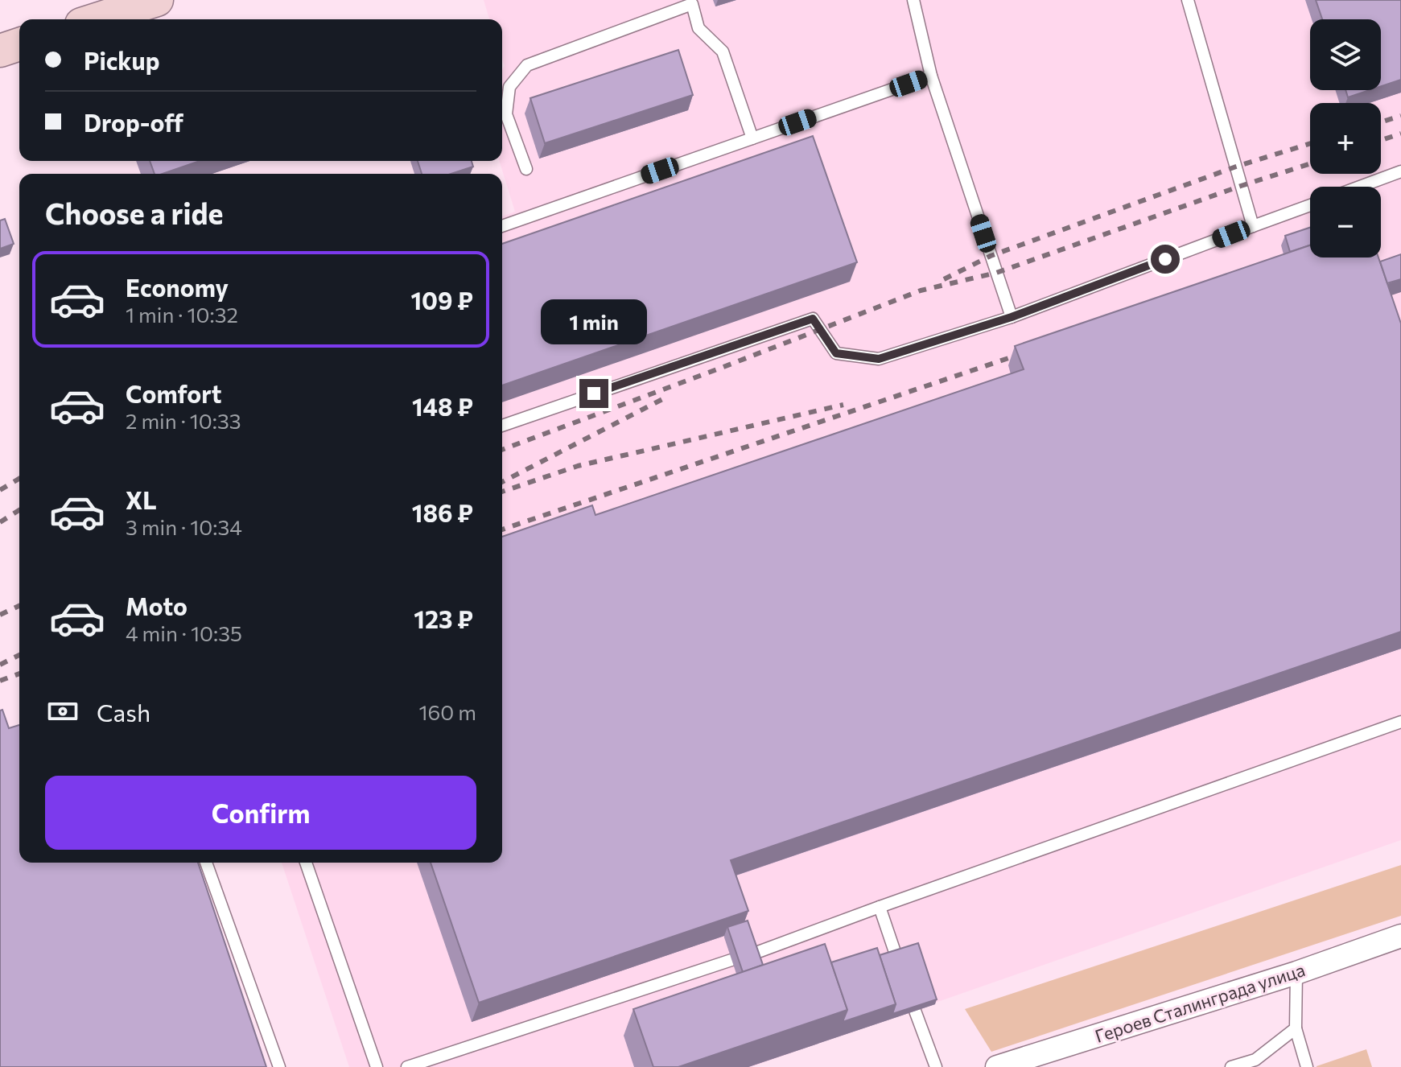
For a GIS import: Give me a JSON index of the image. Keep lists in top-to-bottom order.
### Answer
{
  "streets": {
    "street": ["Героев Сталинграда улица"]
  },
  "page": {
    "map_buttons": ["+", "−"],
    "banner": ["Pickup", "Drop-off"],
    "heading": "Choose a ride",
    "list": [
      {
        "name": "Economy",
        "note": "1 min · 10:32",
        "value": "109 ₽"
      },
      {
        "name": "Comfort",
        "note": "2 min · 10:33",
        "value": "148 ₽"
      },
      {
        "name": "XL",
        "note": "3 min · 10:34",
        "value": "186 ₽"
      },
      {
        "name": "Moto",
        "note": "4 min · 10:35",
        "value": "123 ₽"
      }
    ],
    "bubble": "1 min",
    "pay": ["Cash", "160 m"],
    "buttons": "Confirm"
  }
}
